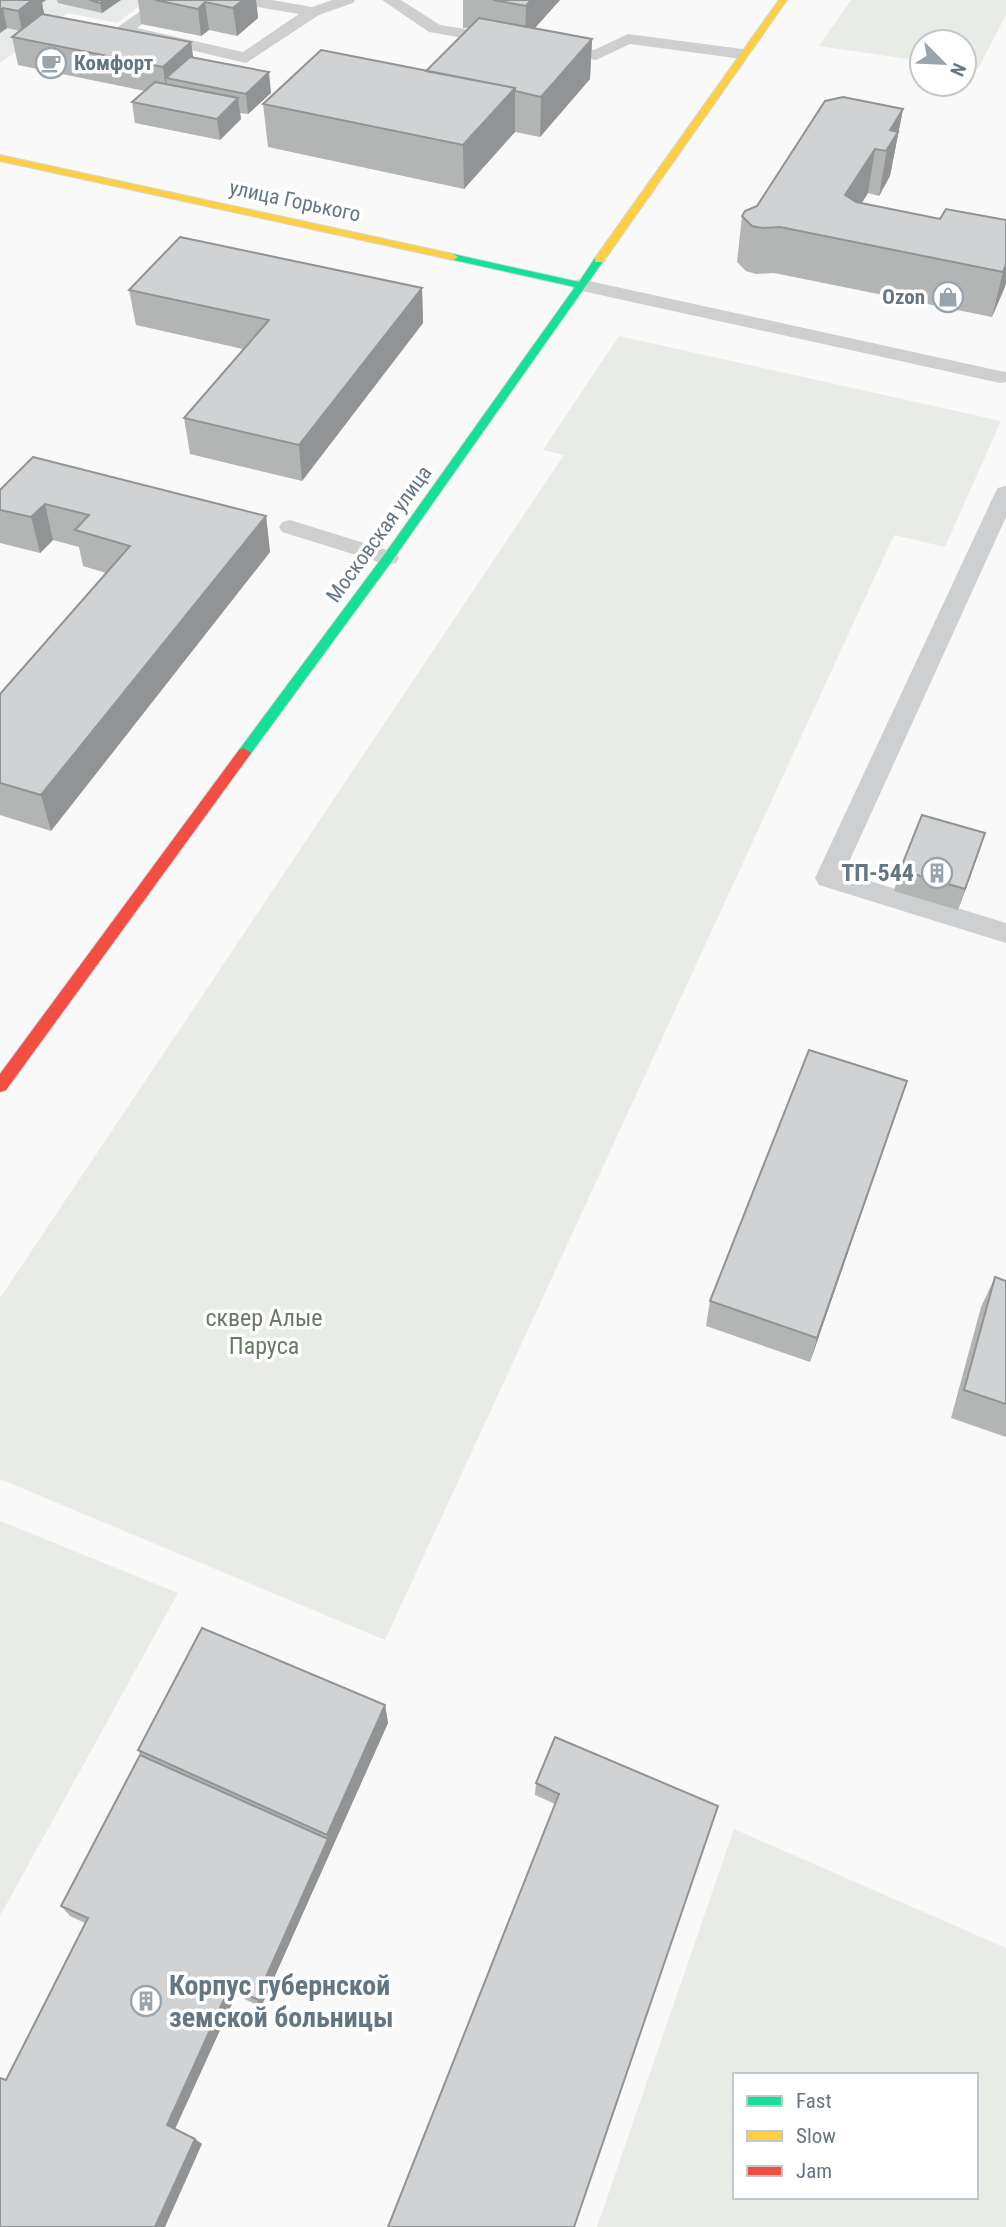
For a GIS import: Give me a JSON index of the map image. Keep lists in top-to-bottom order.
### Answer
{
  "streets": {
    "main road": ["улица Горького", "Московская улица"]
  },
  "crossings": [
    ["улица Горького", "Московская улица"]
  ],
  "parks": ["сквер Алые Паруса"],
  "places": {
    "cafe": ["Комфорт"],
    "shop": ["Ozon"],
    "building": ["ТП-544", "Корпус губернской земской больницы"]
  },
  "legend": ["Fast", "Slow", "Jam"],
  "north": "bottom right"
}
